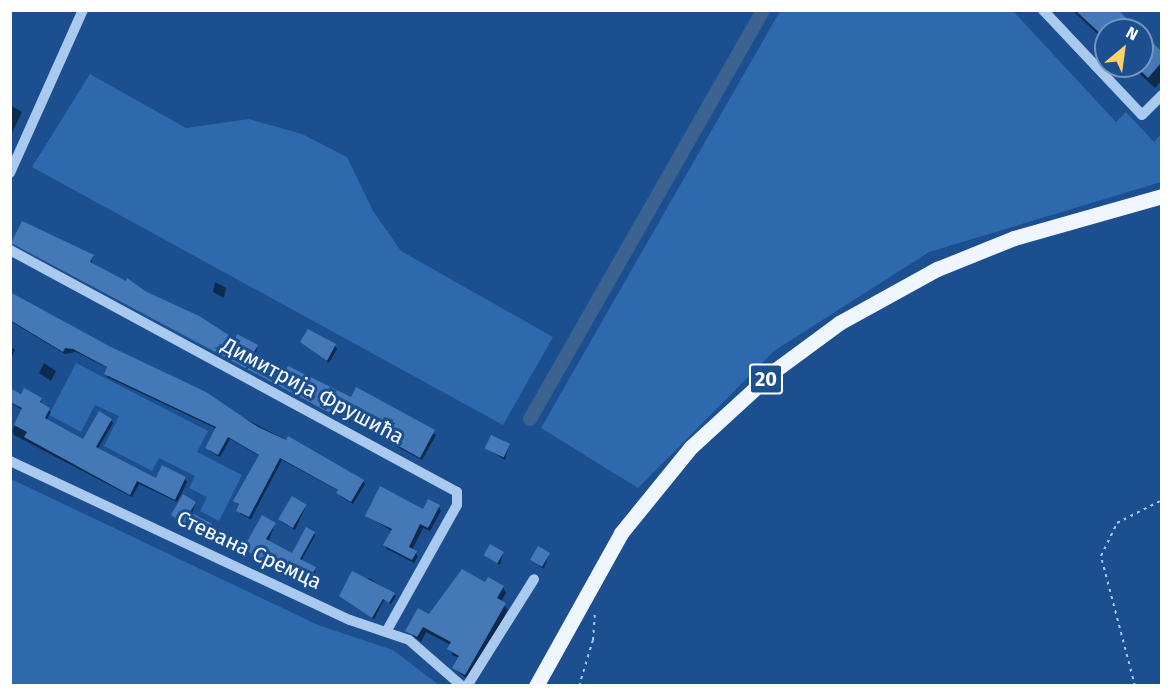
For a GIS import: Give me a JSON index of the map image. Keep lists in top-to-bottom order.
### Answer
{
  "streets": {
    "main road": ["20"],
    "street": ["Димитрија Фрушића", "Стевана Сремца"]
  },
  "crossings": [
    ["Димитрија Фрушића", "Стевана Сремца"]
  ],
  "north": "top right"
}
